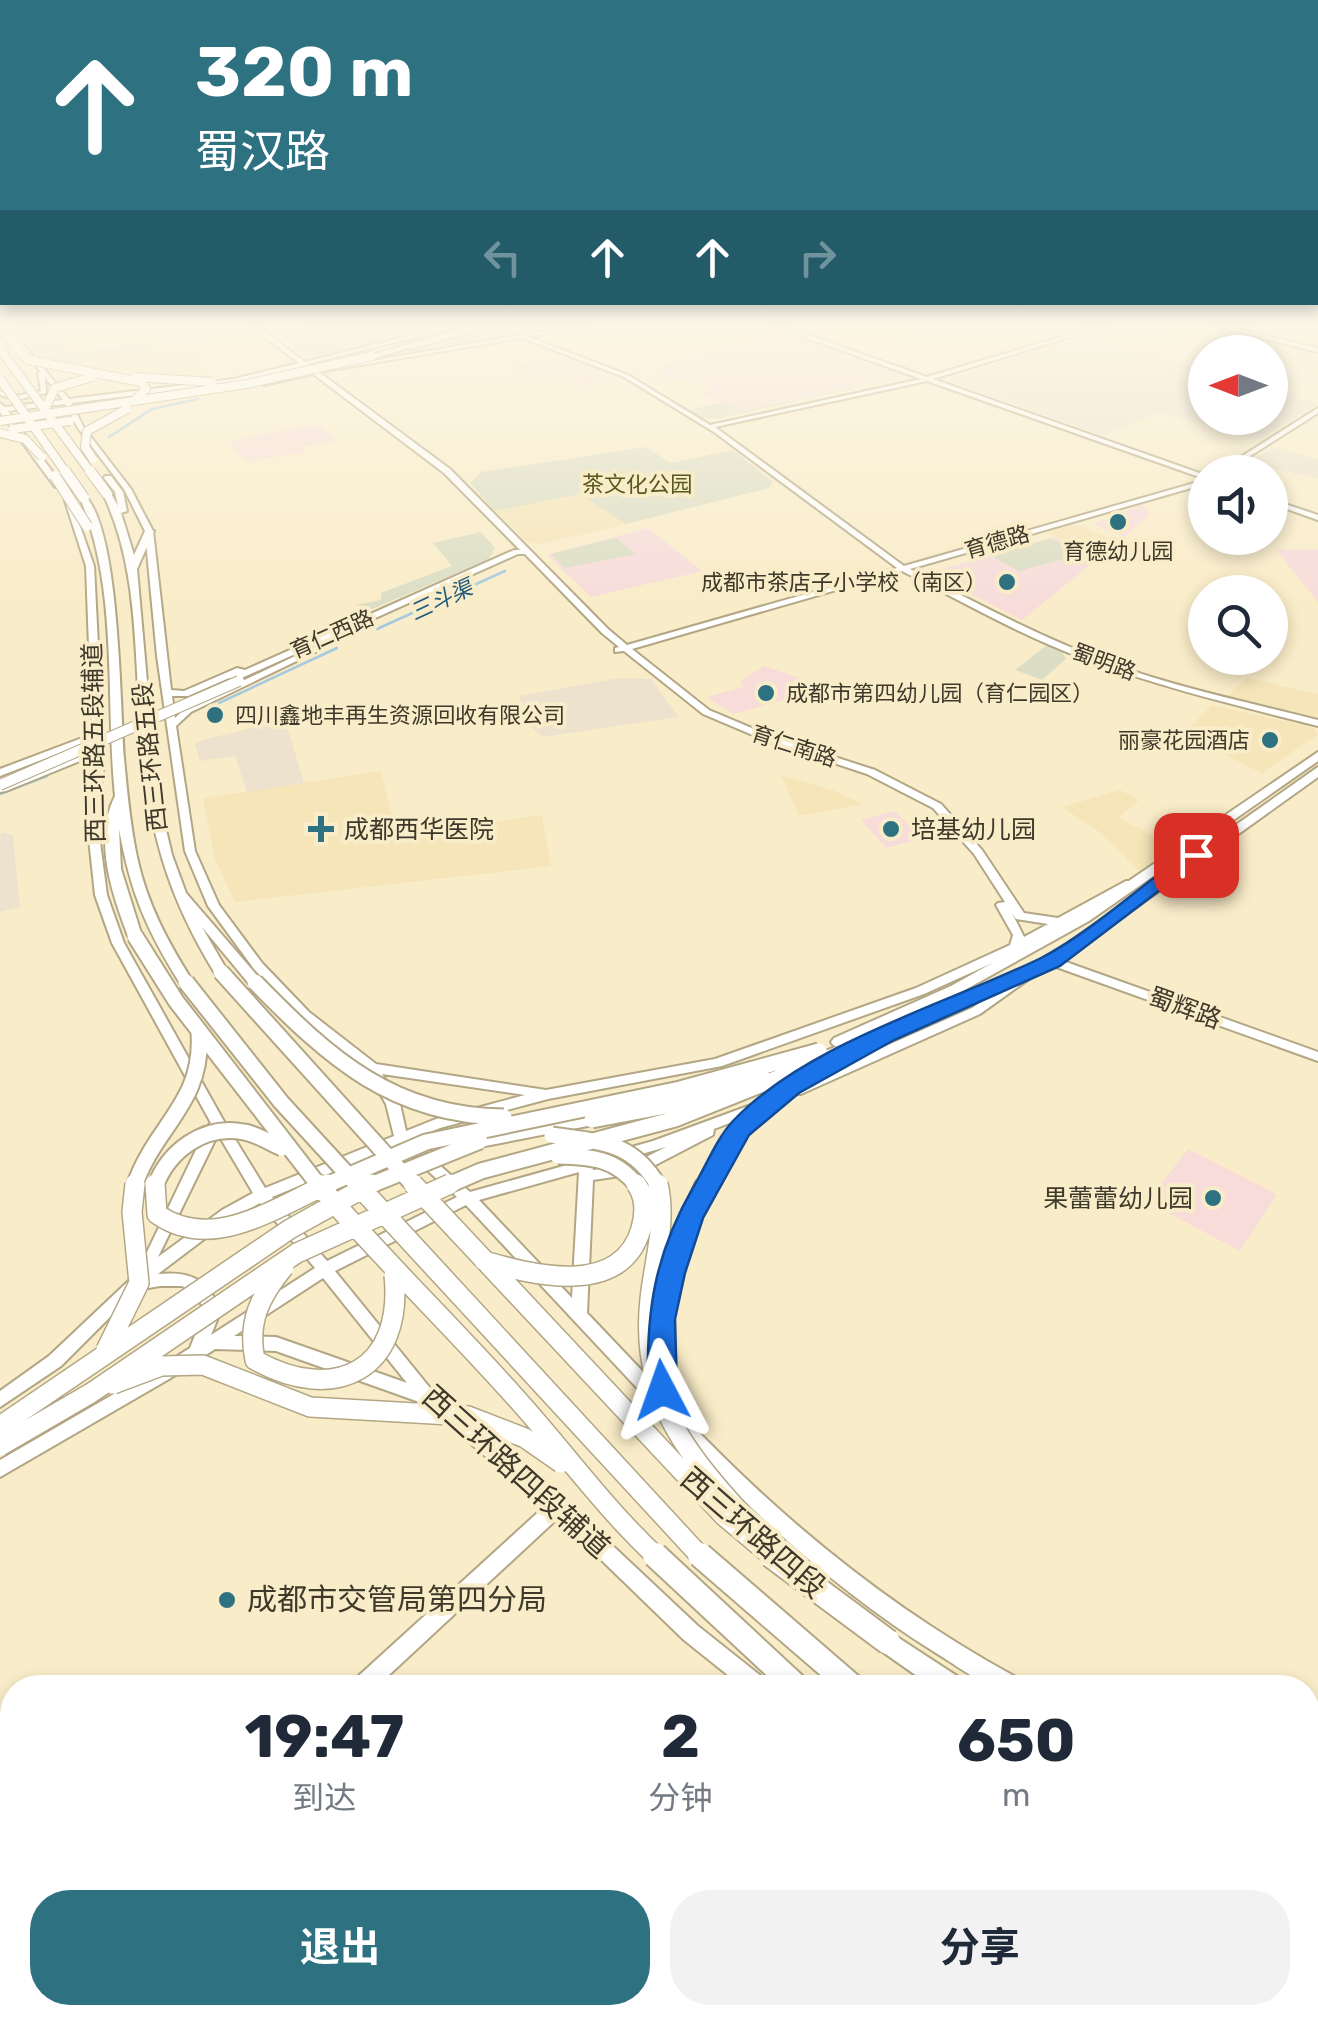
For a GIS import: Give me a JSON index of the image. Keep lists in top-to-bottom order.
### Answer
{
  "streets": {
    "highway": ["西三环路五段", "西三环路四段"],
    "main road": [
      "育德路",
      "育仁西路",
      "蜀明路",
      "西三环路五段辅道",
      "育仁南路",
      "蜀辉路",
      "西三环路四段辅道"
    ]
  },
  "crossings": [
    ["育德路", "蜀明路"],
    ["育德路", "育仁南路"],
    ["西三环路五段辅道", "西三环路四段辅道"],
    ["西三环路五段", "西三环路四段"]
  ],
  "water": ["三斗渠"],
  "parks": ["茶文化公园"],
  "places": {
    "other": [
      "育德幼儿园",
      "成都市茶店子小学校（南区）",
      "成都市第四幼儿园（育仁园区）",
      "四川鑫地丰再生资源回收有限公司",
      "丽豪花园酒店",
      "培基幼儿园",
      "果蕾蕾幼儿园",
      "成都市交管局第四分局"
    ],
    "health": ["成都西华医院"]
  },
  "north": "left",
  "page": {
    "turn": ["320 m", "蜀汉路"],
    "eta": [
      "19:47",
      "到达",
      "2",
      "分钟",
      "650",
      "m"
    ],
    "buttons": ["退出", "分享"]
  }
}
